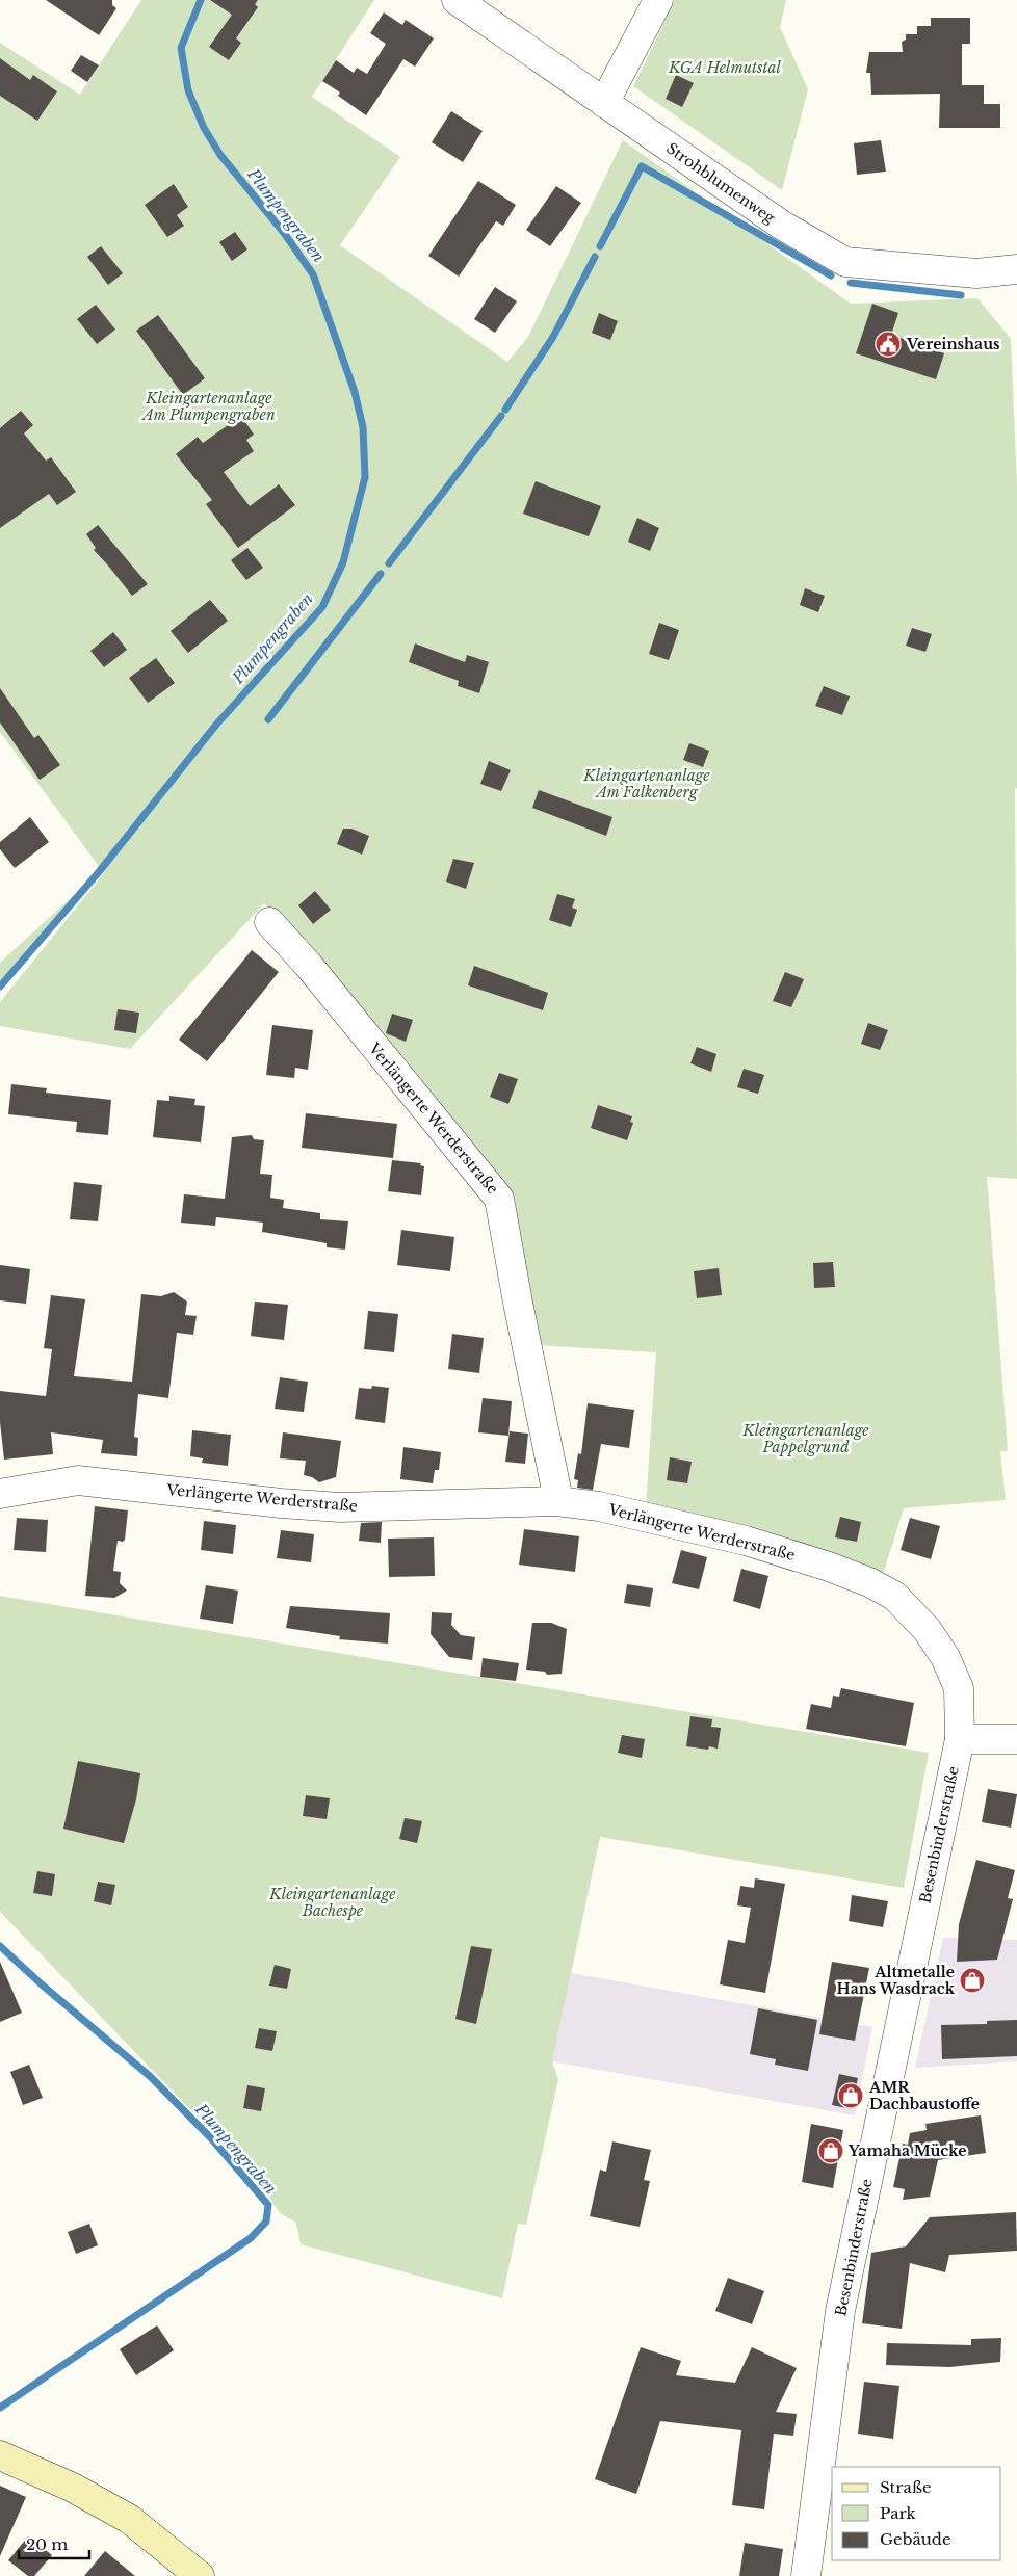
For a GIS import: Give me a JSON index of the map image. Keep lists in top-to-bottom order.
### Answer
{
  "streets": {
    "street": ["Strohblumenweg", "Verlängerte Werderstraße", "Besenbinderstraße"]
  },
  "crossings": [
    ["Verlängerte Werderstraße", "Besenbinderstraße"]
  ],
  "water": ["Plumpengraben"],
  "parks": [
    "KGA Helmutstal",
    "Kleingartenanlage Am Plumpengraben",
    "Kleingartenanlage Am Falkenberg",
    "Kleingartenanlage Pappelgrund",
    "Kleingartenanlage Bachespe"
  ],
  "places": {
    "public building": ["Vereinshaus"],
    "shop": ["Altmetalle Hans Wasdrack", "AMR Dachbaustoffe", "Yamaha Mücke"]
  },
  "legend": ["Straße", "Park", "Gebäude"],
  "scale_bar": "20 m"
}
